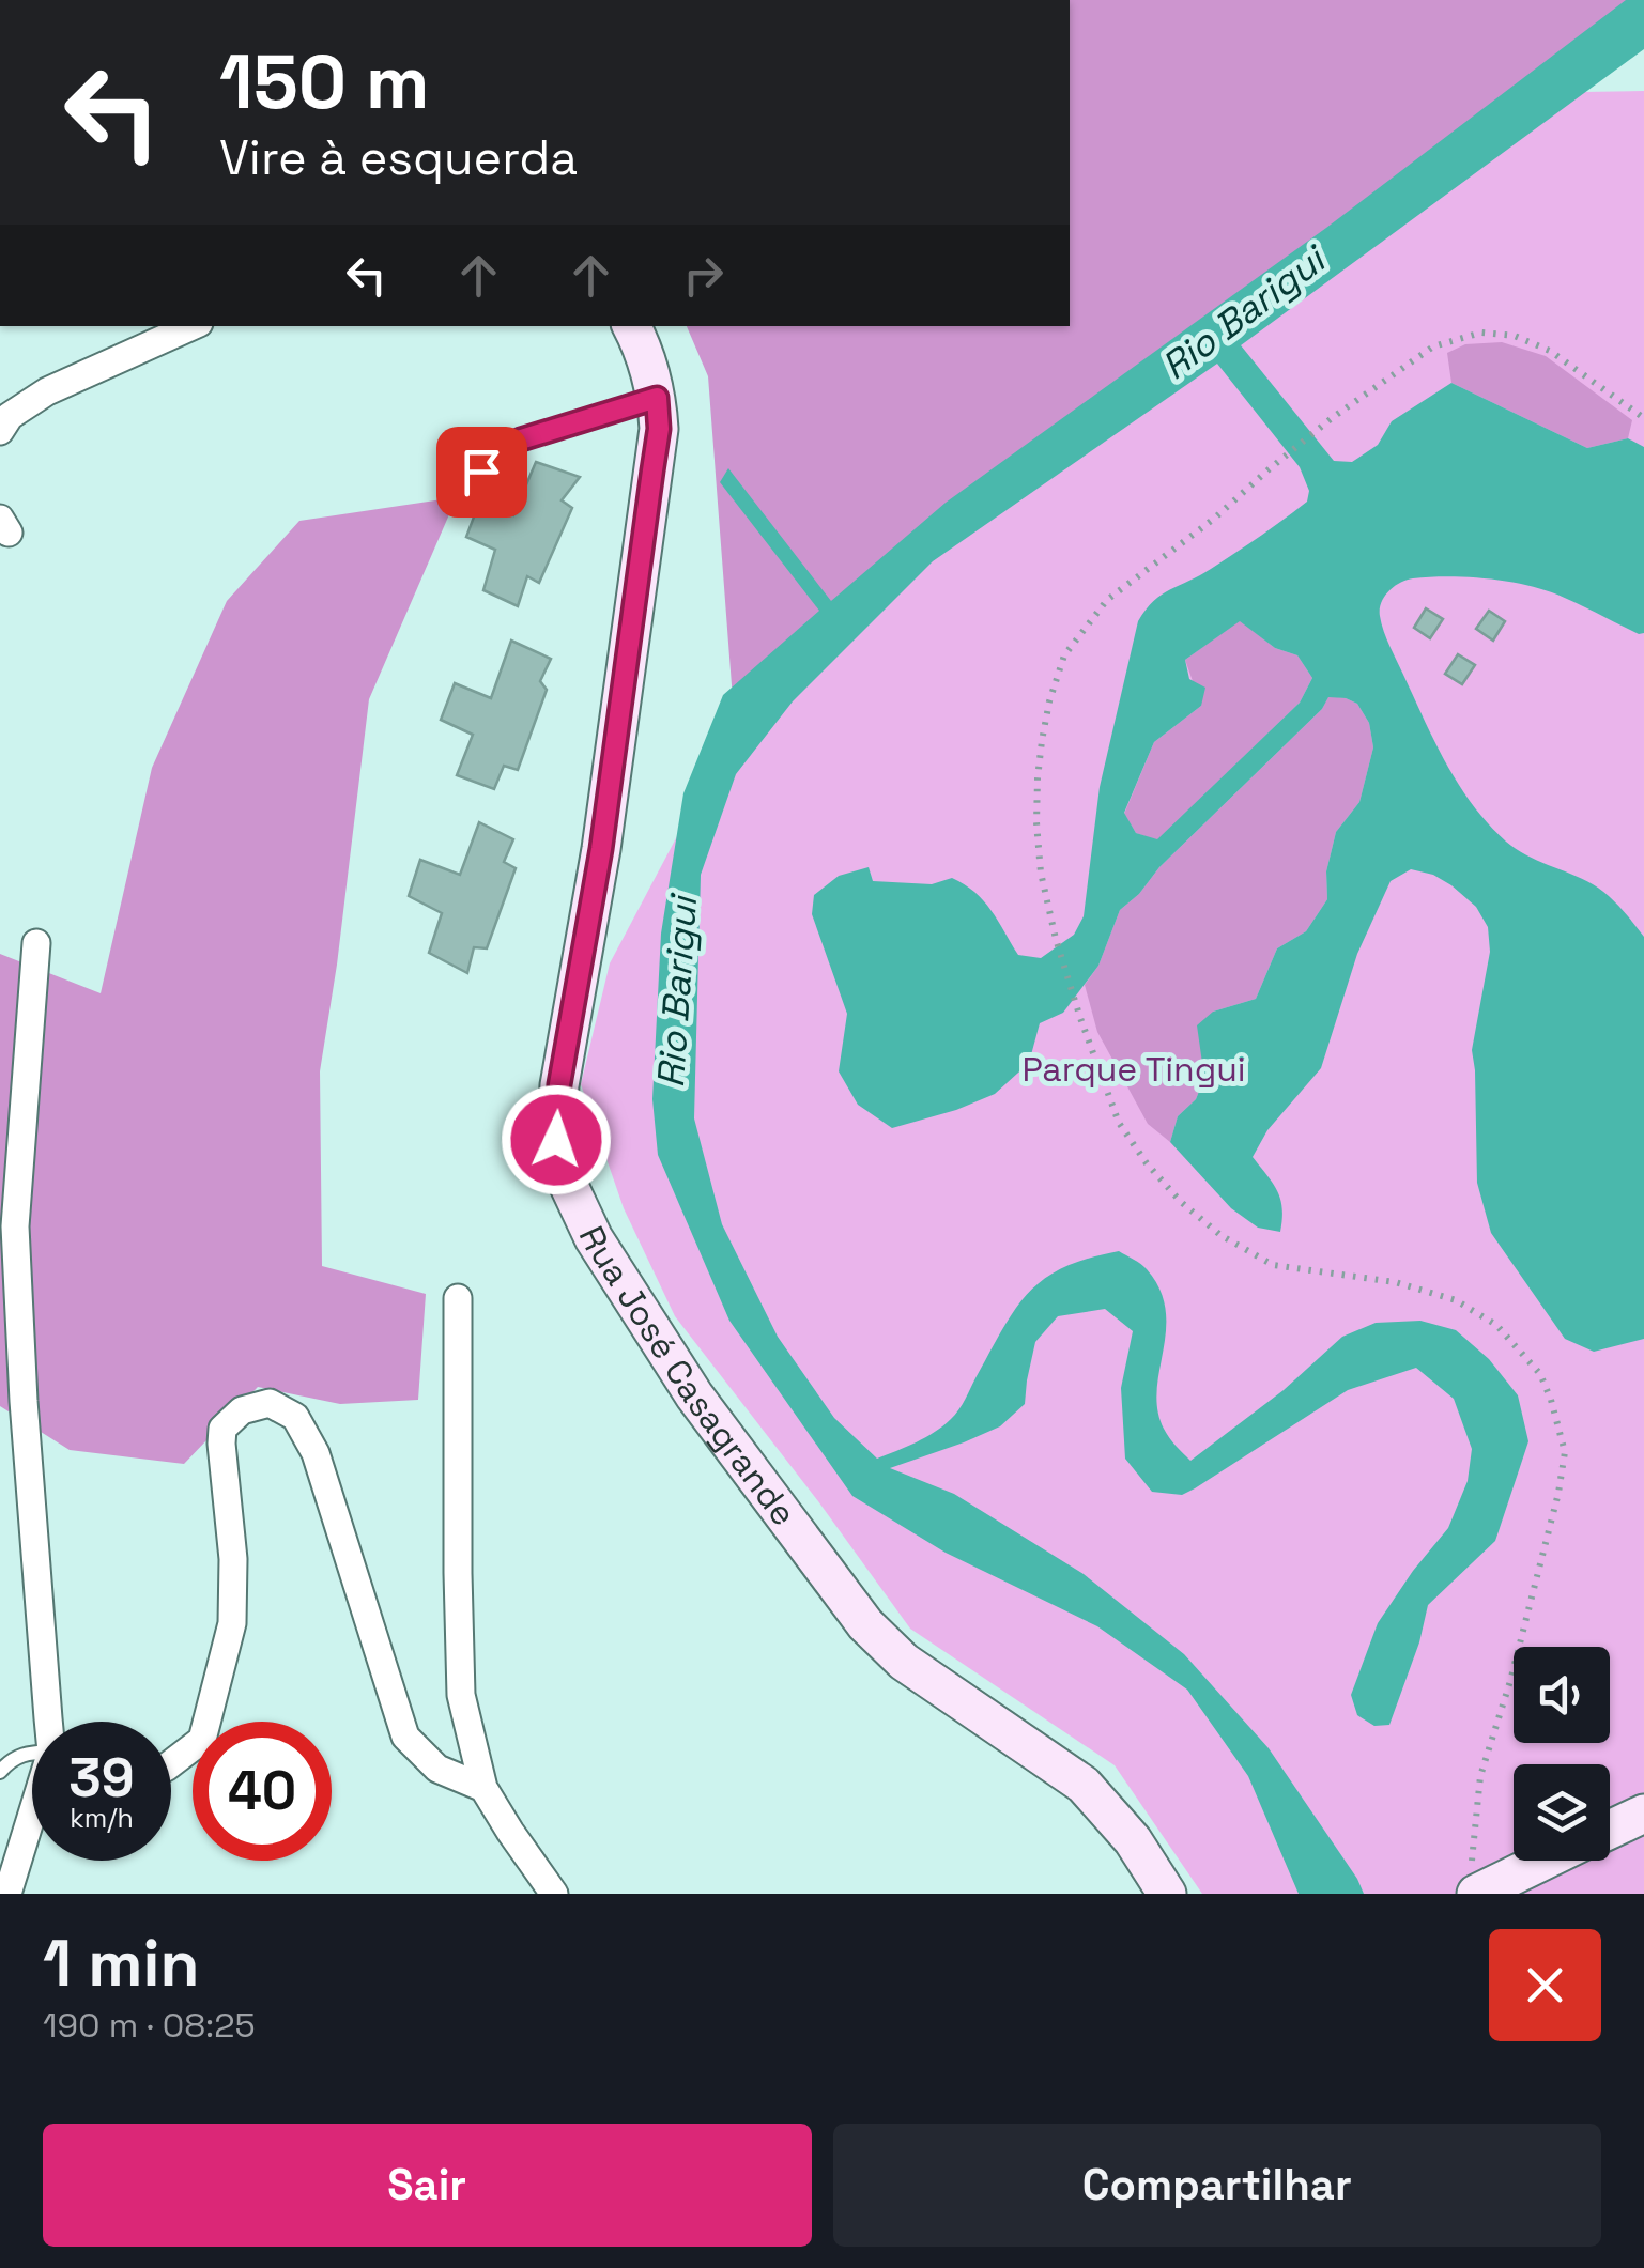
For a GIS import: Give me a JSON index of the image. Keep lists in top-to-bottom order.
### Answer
{
  "streets": {
    "street": ["Rua José Casagrande"]
  },
  "water": ["Rio Barigui"],
  "parks": ["Parque Tingui"],
  "page": {
    "turn": ["150 m", "Vire à esquerda"],
    "speed": "39 km/h",
    "limit": "40",
    "heading": ["1 min", "190 m · 08:25"],
    "buttons": ["Sair", "Compartilhar"]
  }
}
